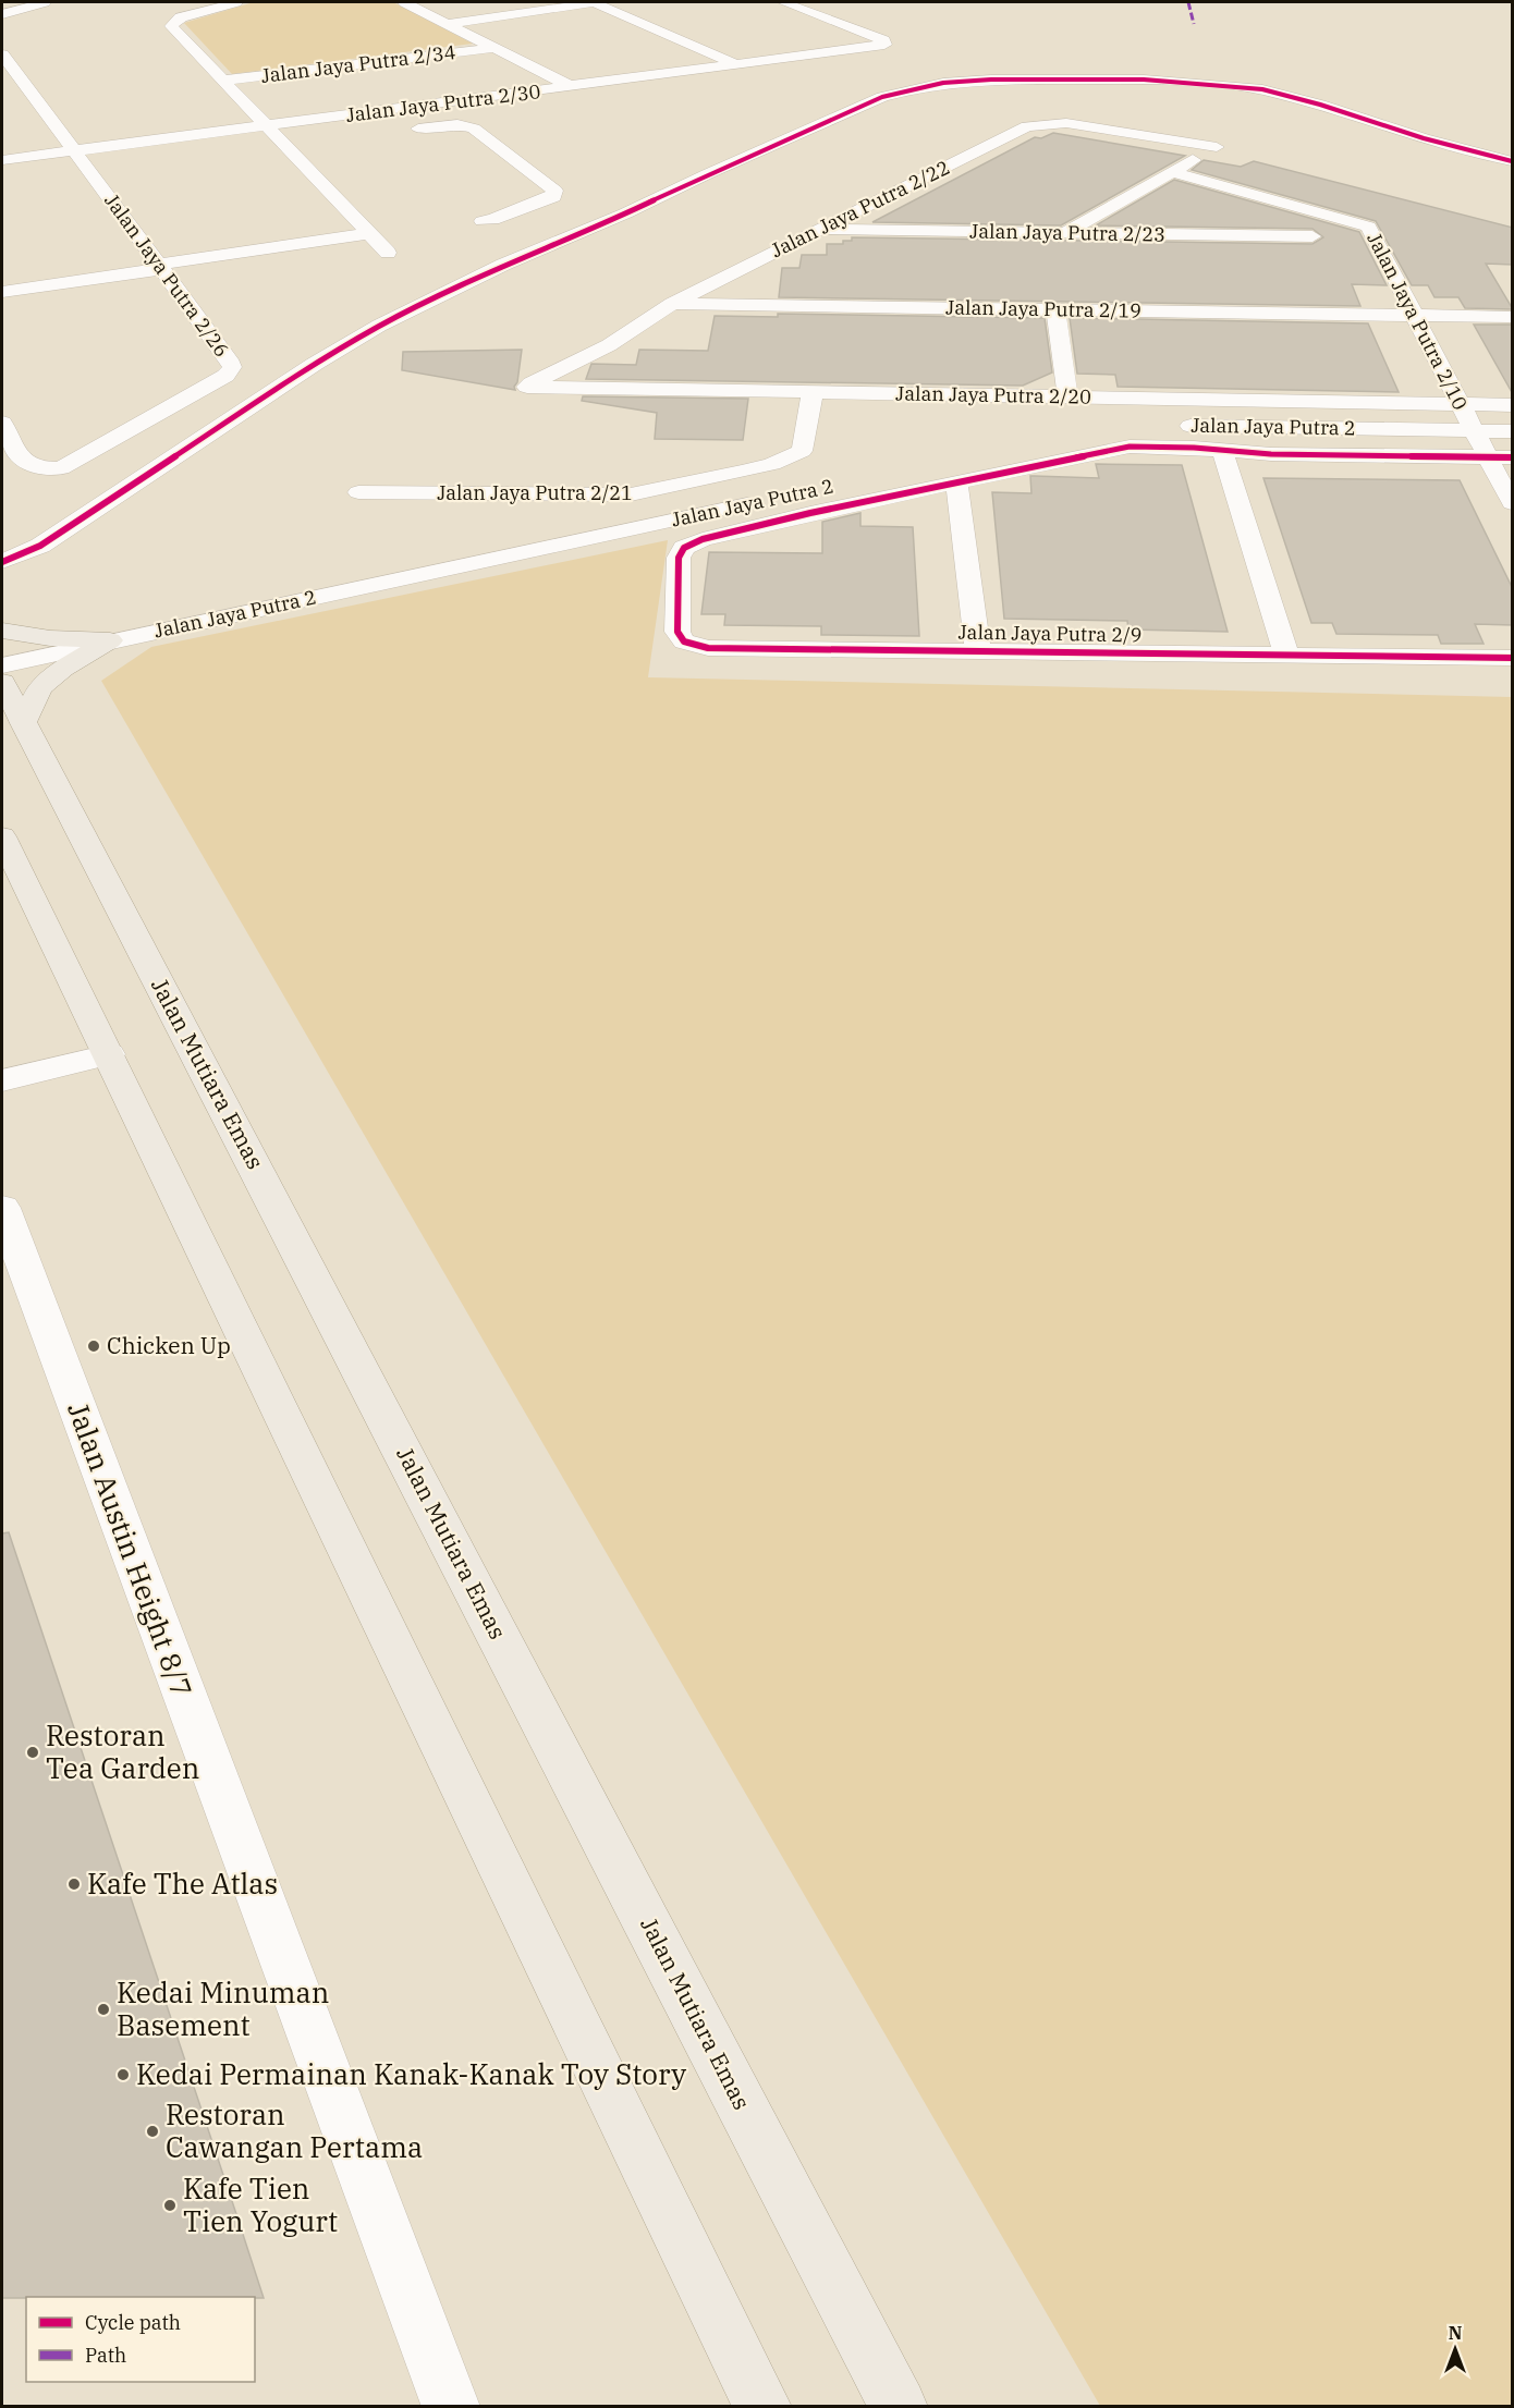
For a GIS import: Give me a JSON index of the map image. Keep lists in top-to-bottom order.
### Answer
{
  "streets": {
    "main road": ["Jalan Mutiara Emas"],
    "street": [
      "Jalan Jaya Putra 2/34",
      "Jalan Jaya Putra 2/30",
      "Jalan Jaya Putra 2/22",
      "Jalan Jaya Putra 2/23",
      "Jalan Jaya Putra 2/26",
      "Jalan Jaya Putra 2/19",
      "Jalan Jaya Putra 2/10",
      "Jalan Jaya Putra 2/20",
      "Jalan Jaya Putra 2",
      "Jalan Jaya Putra 2/21",
      "Jalan Jaya Putra 2/9",
      "Jalan Austin Height 8/7"
    ]
  },
  "crossings": [
    ["Jalan Jaya Putra 2/30", "Jalan Jaya Putra 2/26"],
    ["Jalan Jaya Putra 2/22", "Jalan Jaya Putra 2/23"],
    ["Jalan Jaya Putra 2/22", "Jalan Jaya Putra 2/19"],
    ["Jalan Jaya Putra 2/22", "Jalan Jaya Putra 2/10"],
    ["Jalan Jaya Putra 2/22", "Jalan Jaya Putra 2/20"],
    ["Jalan Jaya Putra 2/19", "Jalan Jaya Putra 2/10"],
    ["Jalan Jaya Putra 2/10", "Jalan Jaya Putra 2/20"],
    ["Jalan Jaya Putra 2/10", "Jalan Jaya Putra 2"],
    ["Jalan Jaya Putra 2/20", "Jalan Jaya Putra 2/21"]
  ],
  "places": [
    "Chicken Up",
    "Restoran Tea Garden",
    "Kafe The Atlas",
    "Kedai Minuman Basement",
    "Kedai Permainan Kanak-Kanak Toy Story",
    "Restoran Cawangan Pertama",
    "Kafe Tien Tien Yogurt"
  ],
  "legend": ["Cycle path", "Path"],
  "north": "top"
}
